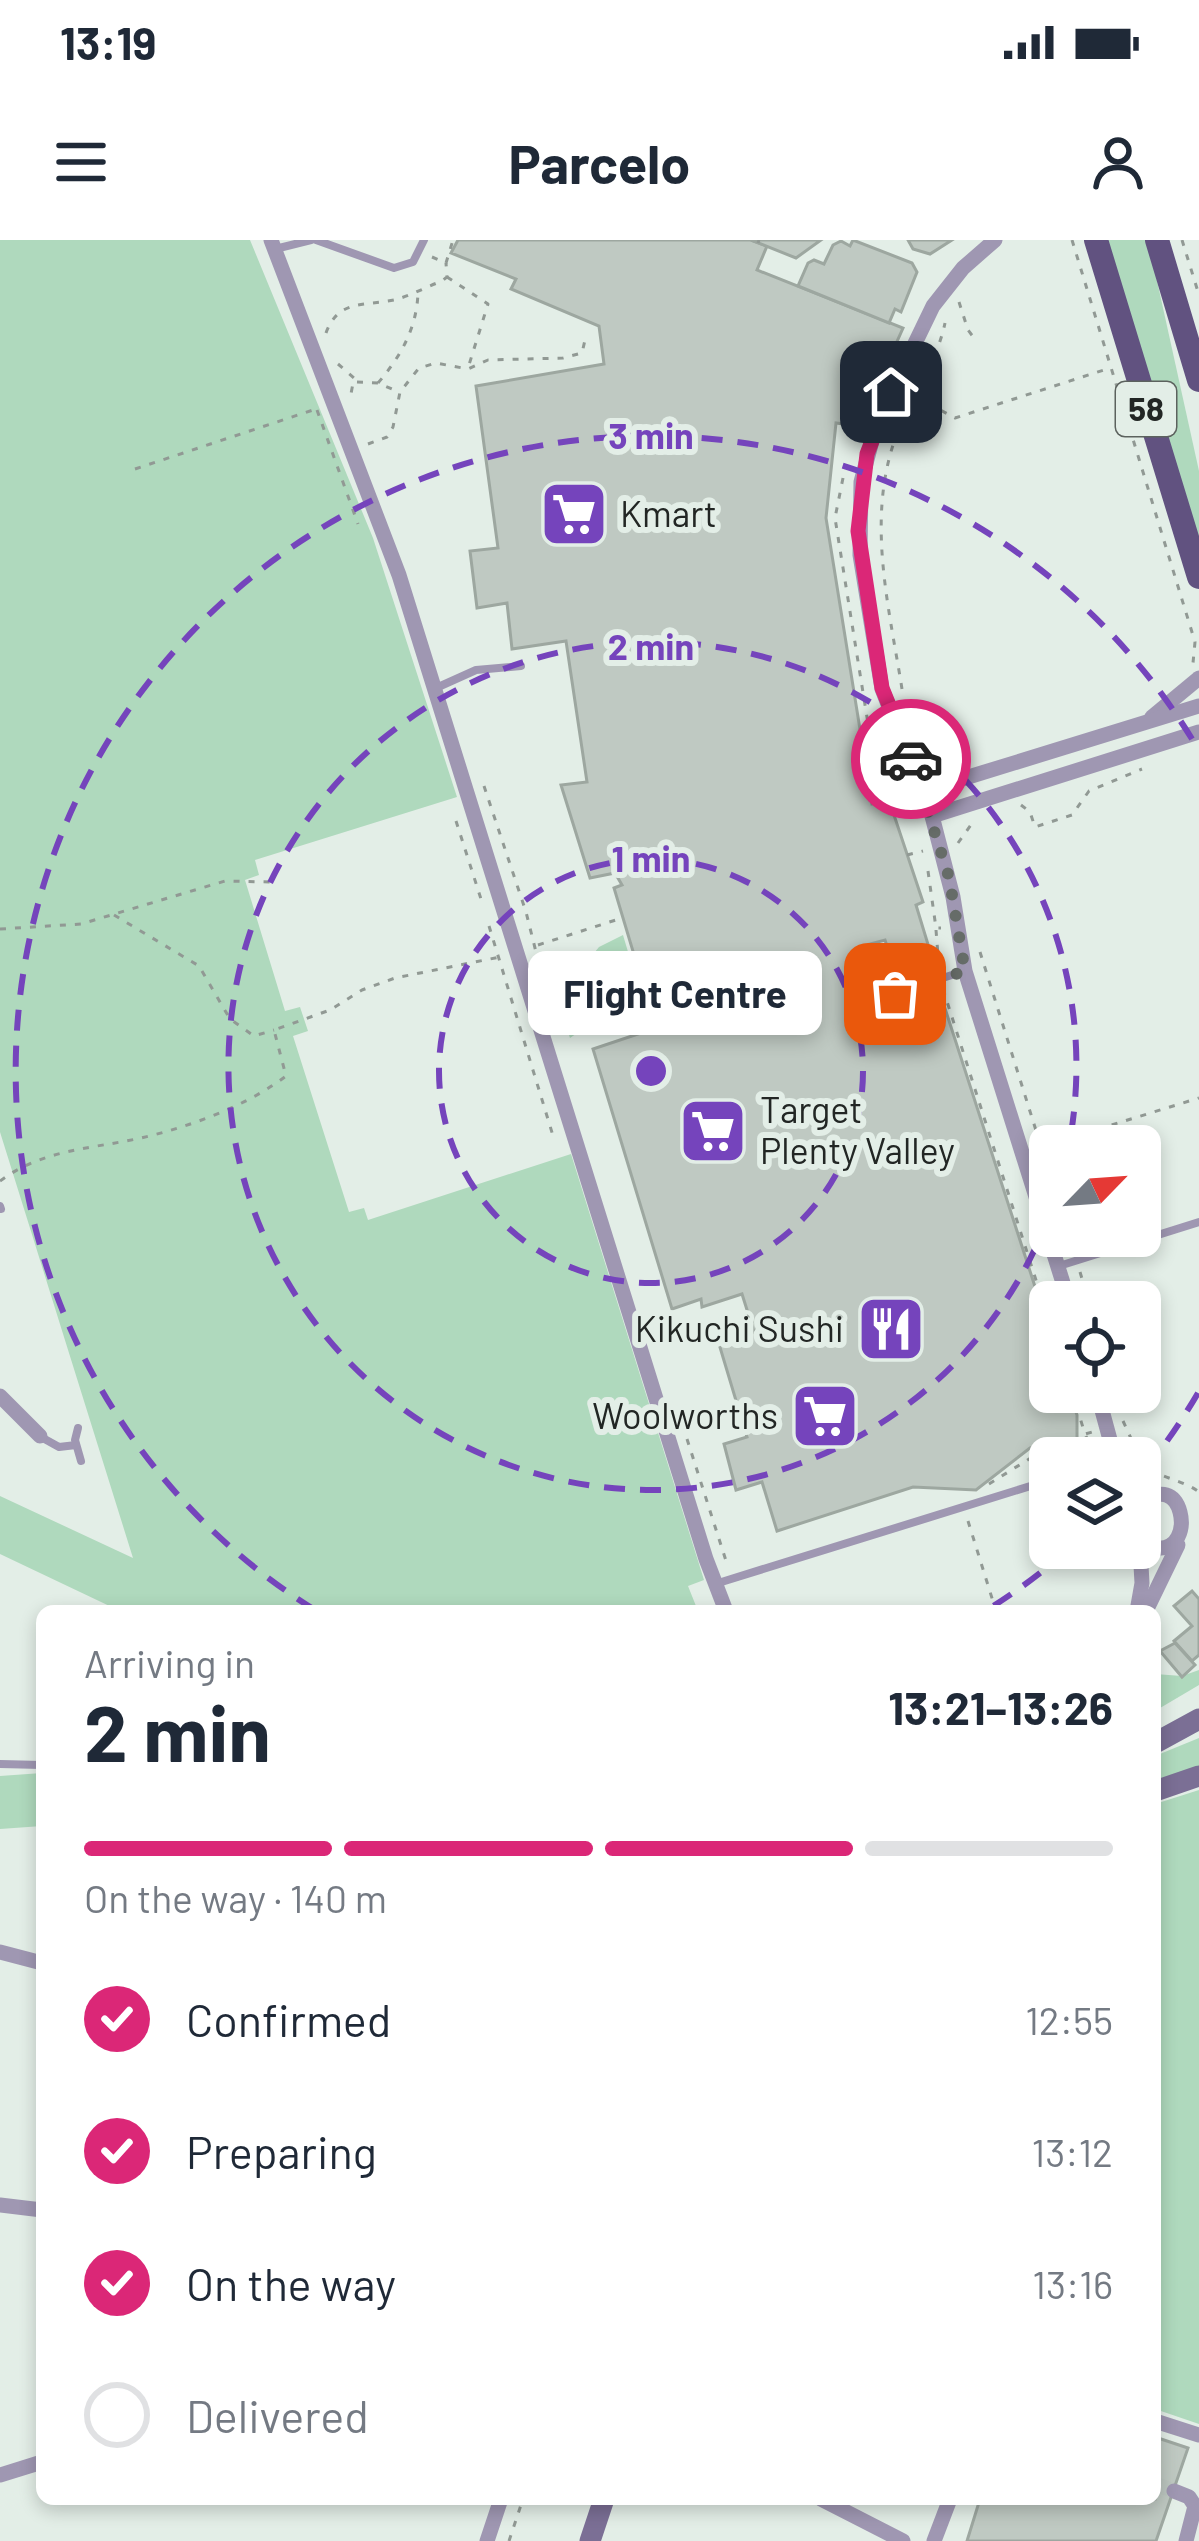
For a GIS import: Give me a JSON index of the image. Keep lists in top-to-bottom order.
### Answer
{
  "streets": {
    "main road": ["58"]
  },
  "places": {
    "supermarket": ["Kmart", "Target Plenty Valley", "Woolworths"],
    "other": ["Flight Centre"],
    "restaurant": ["Kikuchi Sushi"]
  },
  "north": "top right",
  "page": {
    "status": "13:19",
    "header": "Parcelo",
    "bubble": "Flight Centre",
    "heading": ["2 min", "Arriving in", "13:21–13:26"],
    "bar": "On the way · 140 m",
    "list": [
      ["Confirmed", "12:55"],
      ["Preparing", "13:12"],
      ["On the way", "13:16"],
      "Delivered"
    ]
  },
  "rings": ["3 min", "2 min", "1 min"]
}
